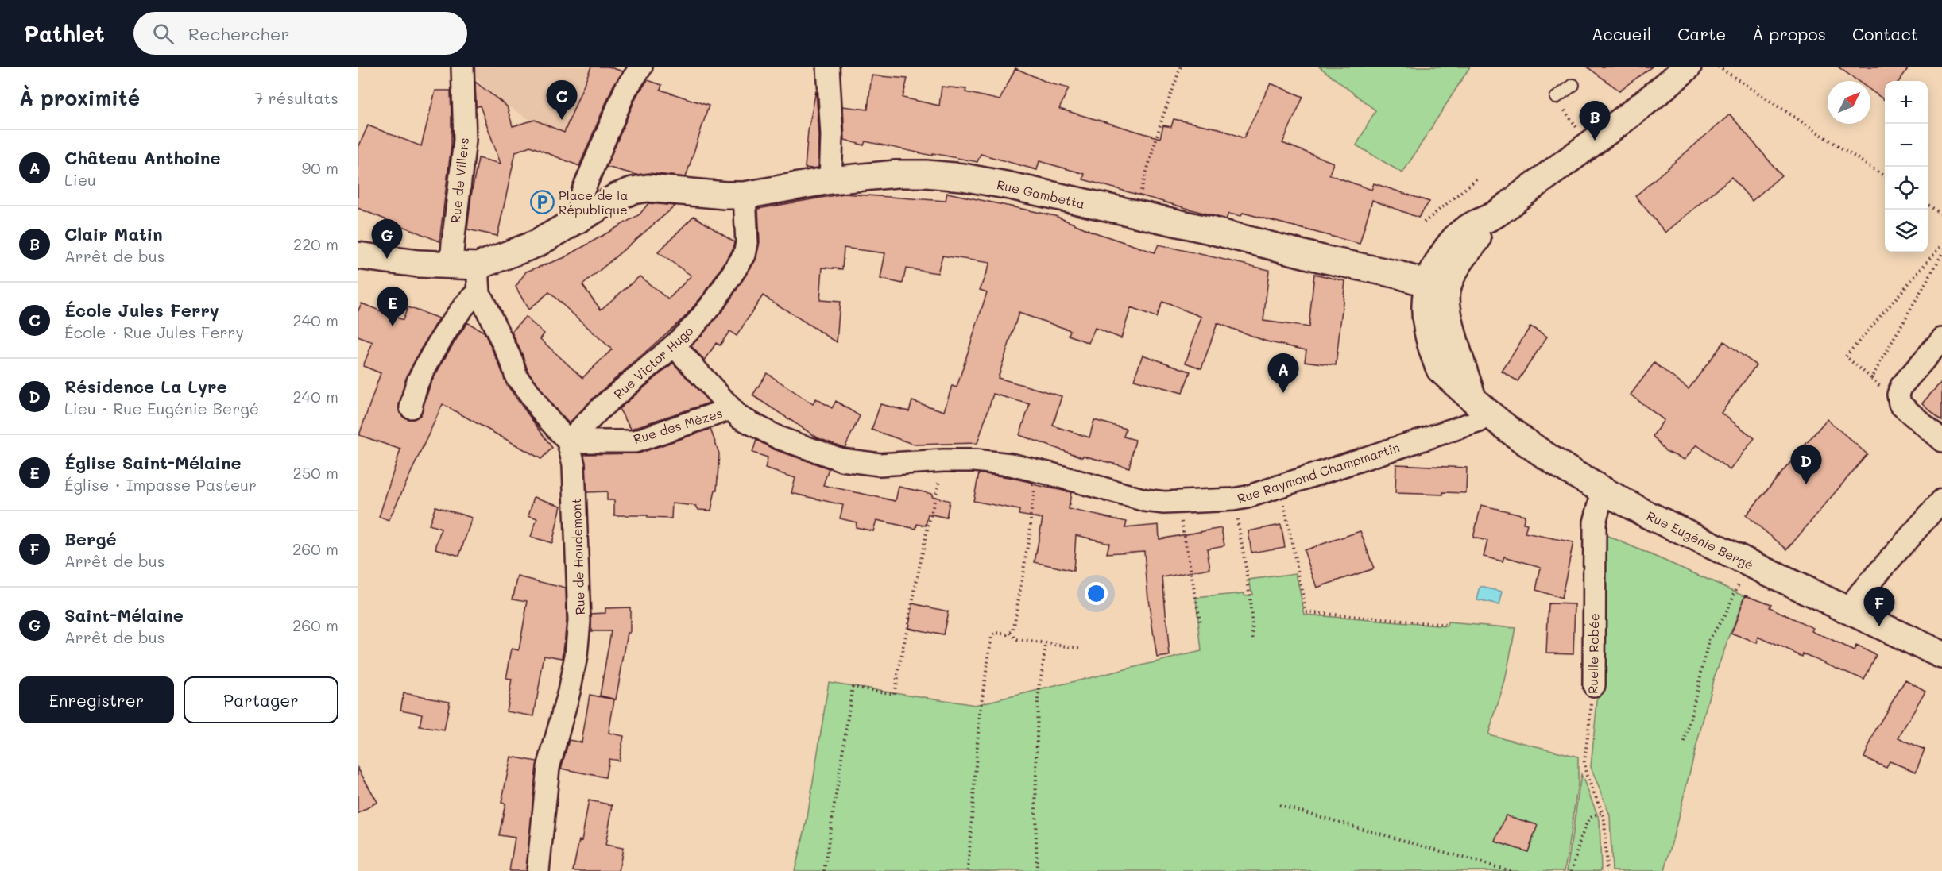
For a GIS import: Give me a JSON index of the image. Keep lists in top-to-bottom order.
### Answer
{
  "streets": {
    "street": [
      "Rue de Villers",
      "Rue Gambetta",
      "Rue Victor Hugo",
      "Rue des Mèzes",
      "Rue Raymond Champmartin",
      "Rue Eugénie Bergé",
      "Rue de Houdemont",
      "Ruelle Robée"
    ]
  },
  "crossings": [
    ["Rue Gambetta", "Rue Victor Hugo"],
    ["Rue Victor Hugo", "Rue des Mèzes"],
    ["Rue Victor Hugo", "Rue Raymond Champmartin"],
    ["Rue Victor Hugo", "Rue de Houdemont"],
    ["Rue des Mèzes", "Rue Raymond Champmartin"],
    ["Rue des Mèzes", "Rue de Houdemont"],
    ["Rue Raymond Champmartin", "Rue Eugénie Bergé"],
    ["Rue Eugénie Bergé", "Ruelle Robée"]
  ],
  "places": {
    "parking": ["Place de la République"]
  },
  "north": "top right",
  "page": {
    "header": "Pathlet",
    "search": "Rechercher",
    "nav": [
      "Accueil",
      "Carte",
      "À propos",
      "Contact"
    ],
    "heading": ["À proximité", "7 résultats"],
    "pins": [
      "C",
      "B",
      "G",
      "E",
      "A",
      "D",
      "F"
    ],
    "map_buttons": ["+", "−"],
    "list": [
      {
        "mark": "A",
        "name": "Château Anthoine",
        "note": "Lieu",
        "value": "90 m"
      },
      {
        "mark": "B",
        "name": "Clair Matin",
        "note": "Arrêt de bus",
        "value": "220 m"
      },
      {
        "mark": "C",
        "name": "École Jules Ferry",
        "note": "École · Rue Jules Ferry",
        "value": "240 m"
      },
      {
        "mark": "D",
        "name": "Résidence La Lyre",
        "note": "Lieu · Rue Eugénie Bergé",
        "value": "240 m"
      },
      {
        "mark": "E",
        "name": "Église Saint-Mélaine",
        "note": "Église · Impasse Pasteur",
        "value": "250 m"
      },
      {
        "mark": "F",
        "name": "Bergé",
        "note": "Arrêt de bus",
        "value": "260 m"
      },
      {
        "mark": "G",
        "name": "Saint-Mélaine",
        "note": "Arrêt de bus",
        "value": "260 m"
      }
    ],
    "buttons": ["Enregistrer", "Partager"]
  }
}
